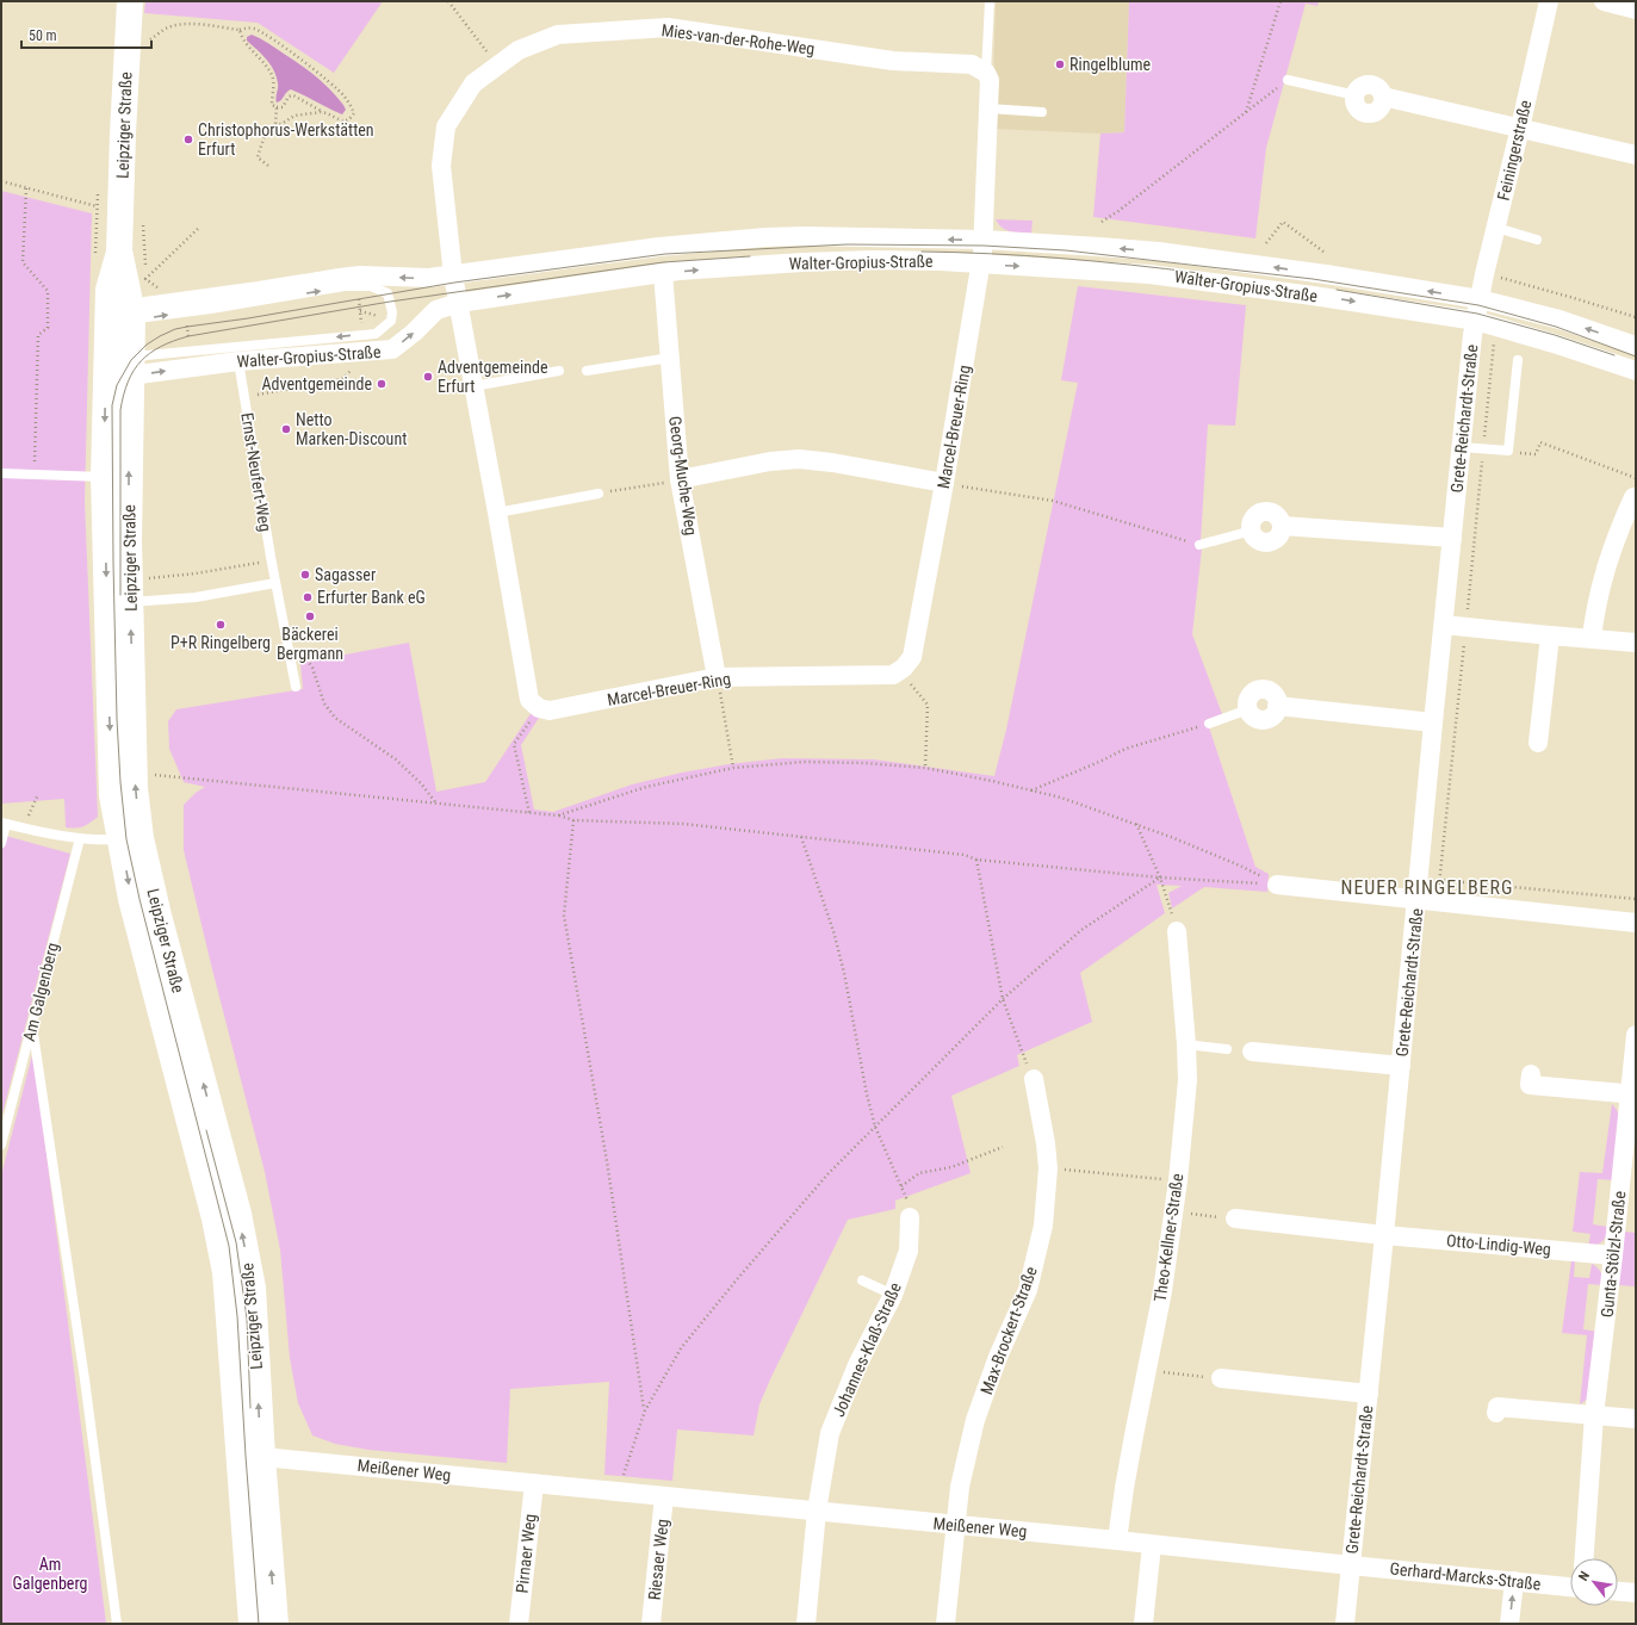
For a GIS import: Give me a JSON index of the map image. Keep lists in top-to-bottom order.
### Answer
{
  "streets": {
    "main road": ["Leipziger Straße"],
    "street": [
      "Mies-van-der-Rohe-Weg",
      "Feiningerstraße",
      "Walter-Gropius-Straße",
      "Grete-Reichardt-Straße",
      "Marcel-Breuer-Ring",
      "Georg-Muche-Weg",
      "Theo-Kellner-Straße",
      "Otto-Lindig-Weg",
      "Gunta-Stölzl-Straße",
      "Max-Brockert-Straße",
      "Johannes-Klaß-Straße",
      "Meißener Weg",
      "Pirnaer Weg",
      "Riesaer Weg",
      "Gerhard-Marcks-Straße"
    ],
    "lane": ["Ernst-Neufert-Weg", "Am Galgenberg"]
  },
  "crossings": [
    ["Mies-van-der-Rohe-Weg", "Walter-Gropius-Straße"],
    ["Mies-van-der-Rohe-Weg", "Marcel-Breuer-Ring"],
    ["Leipziger Straße", "Walter-Gropius-Straße"],
    ["Leipziger Straße", "Meißener Weg"],
    ["Feiningerstraße", "Walter-Gropius-Straße"],
    ["Feiningerstraße", "Grete-Reichardt-Straße"],
    ["Walter-Gropius-Straße", "Grete-Reichardt-Straße"],
    ["Walter-Gropius-Straße", "Marcel-Breuer-Ring"],
    ["Walter-Gropius-Straße", "Ernst-Neufert-Weg"],
    ["Walter-Gropius-Straße", "Georg-Muche-Weg"],
    ["Grete-Reichardt-Straße", "Otto-Lindig-Weg"],
    ["Grete-Reichardt-Straße", "Meißener Weg"],
    ["Grete-Reichardt-Straße", "Gerhard-Marcks-Straße"],
    ["Marcel-Breuer-Ring", "Georg-Muche-Weg"],
    ["Theo-Kellner-Straße", "Meißener Weg"],
    ["Otto-Lindig-Weg", "Gunta-Stölzl-Straße"],
    ["Max-Brockert-Straße", "Meißener Weg"],
    ["Johannes-Klaß-Straße", "Meißener Weg"],
    ["Meißener Weg", "Pirnaer Weg"],
    ["Meißener Weg", "Riesaer Weg"],
    ["Meißener Weg", "Gerhard-Marcks-Straße"]
  ],
  "districts": ["NEUER RINGELBERG"],
  "parks": ["Am Galgenberg"],
  "places": [
    "Ringelblume",
    "Christophorus-Werkstätten Erfurt",
    "Adventgemeinde Erfurt",
    "Adventgemeinde",
    "Netto Marken-Discount",
    "Sagasser",
    "Erfurter Bank eG",
    "Bäckerei Bergmann",
    "P+R Ringelberg"
  ],
  "scale_bar": "50 m",
  "north": "top left"
}
